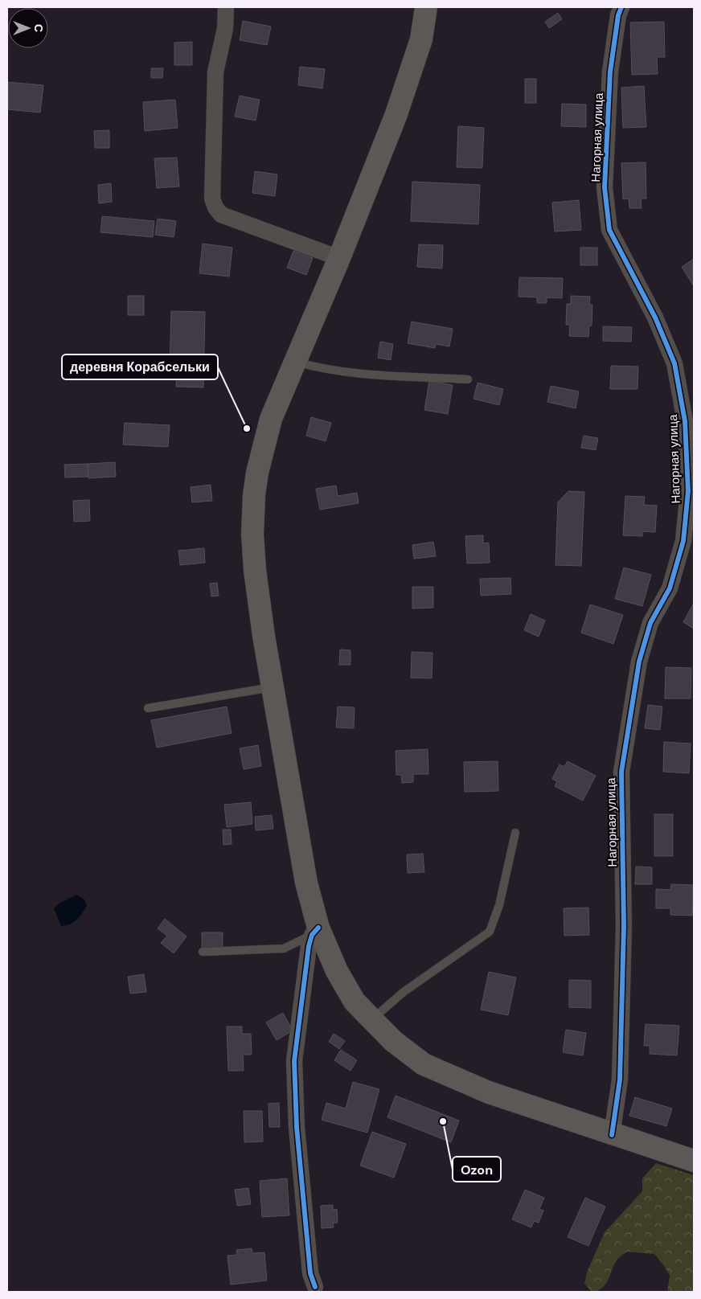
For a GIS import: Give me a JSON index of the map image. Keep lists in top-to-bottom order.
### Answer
{
  "streets": {
    "street": ["Нагорная улица"]
  },
  "places": ["деревня Корабсельки", "Ozon"],
  "north": "right"
}
